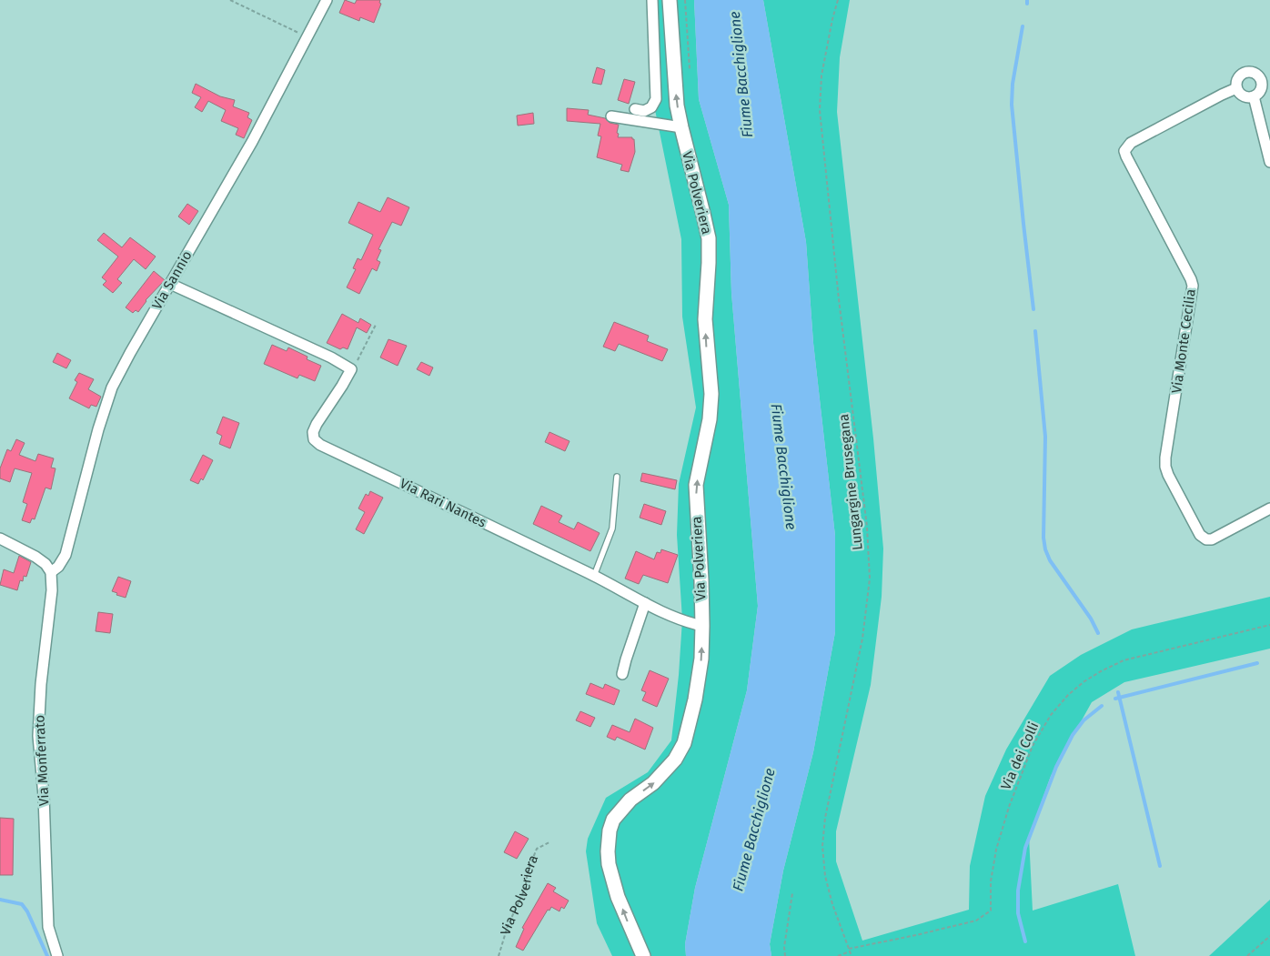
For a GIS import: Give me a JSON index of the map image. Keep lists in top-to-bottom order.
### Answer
{
  "streets": {
    "street": [
      "Via Polveriera",
      "Via Sannio",
      "Via Monte Cecilia",
      "Via Rari Nantes",
      "Via Monferrato"
    ],
    "path": ["Lungargine Brusegana", "Via dei Colli"]
  },
  "crossings": [
    ["Via Polveriera", "Via Rari Nantes"],
    ["Via Sannio", "Via Monferrato"],
    ["Lungargine Brusegana", "Via dei Colli"]
  ],
  "one_way": ["Via Polveriera"],
  "water": ["Fiume Bacchiglione"]
}
